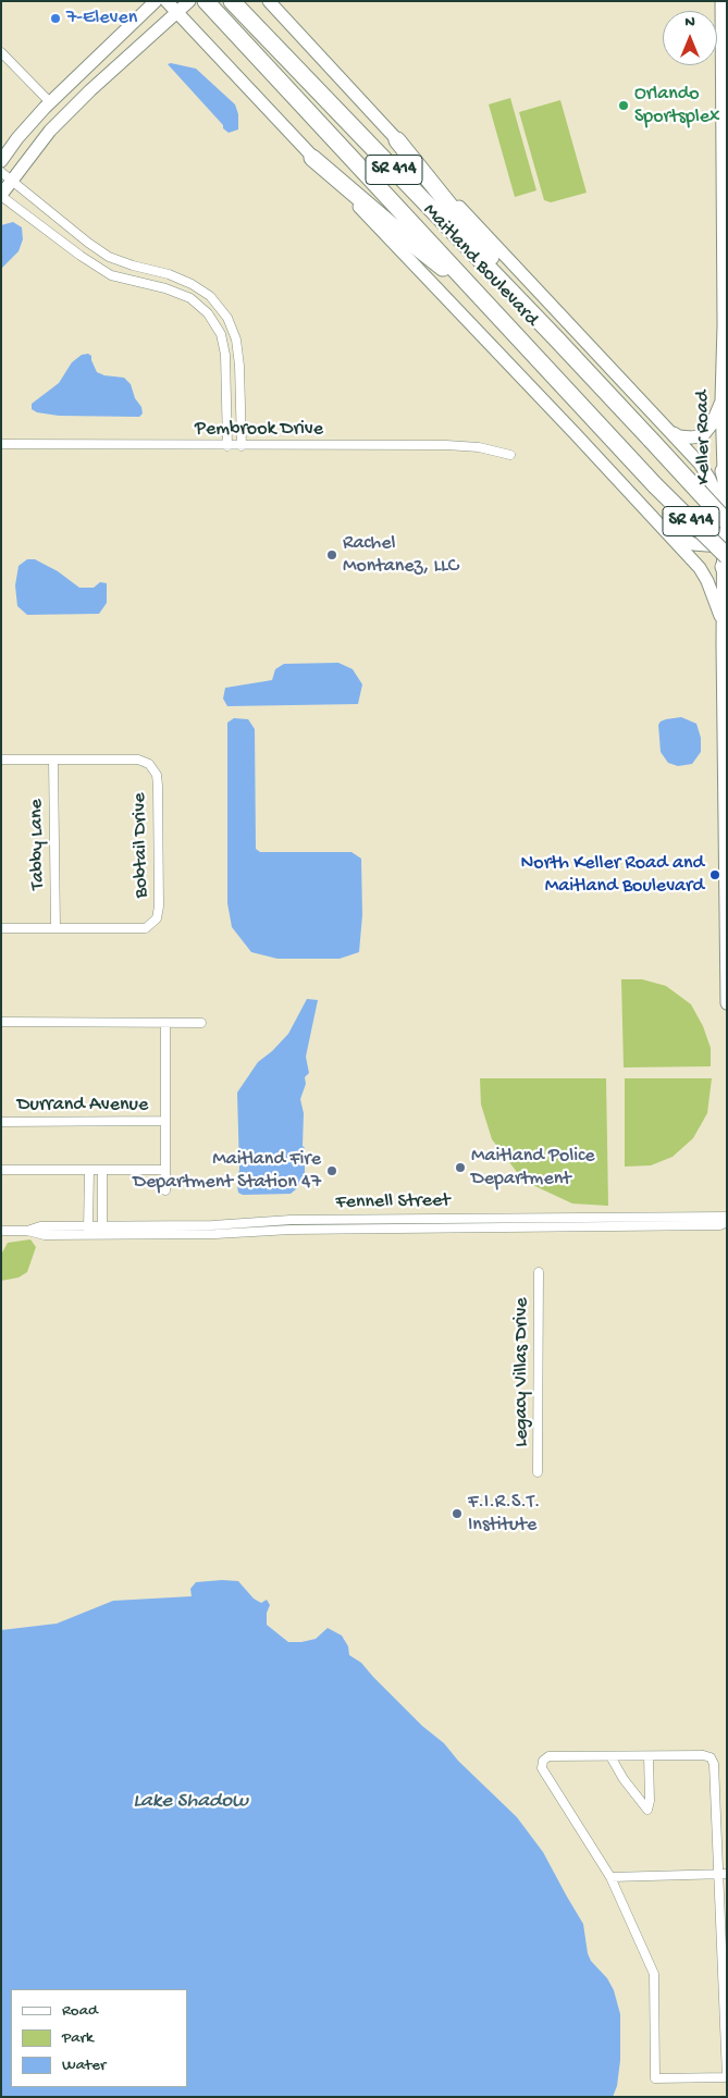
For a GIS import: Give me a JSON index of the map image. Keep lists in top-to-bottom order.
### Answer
{
  "streets": {
    "highway": ["SR 414", "Maitland Boulevard"],
    "street": [
      "Pembrook Drive",
      "Keller Road",
      "Tabby Lane",
      "Bobtail Drive",
      "Durrand Avenue",
      "Fennell Street",
      "Legacy Villas Drive"
    ]
  },
  "crossings": [
    ["Maitland Boulevard", "Keller Road"],
    ["Tabby Lane", "Bobtail Drive"]
  ],
  "water": ["Lake Shadow"],
  "places": [
    "7-Eleven",
    "Orlando Sportsplex",
    "Rachel Montanez, LLC",
    "North Keller Road and Maitland Boulevard",
    "Maitland Police Department",
    "Maitland Fire Department Station 47",
    "F.I.R.S.T. Institute"
  ],
  "legend": ["Road", "Park", "Water"],
  "north": "top"
}
